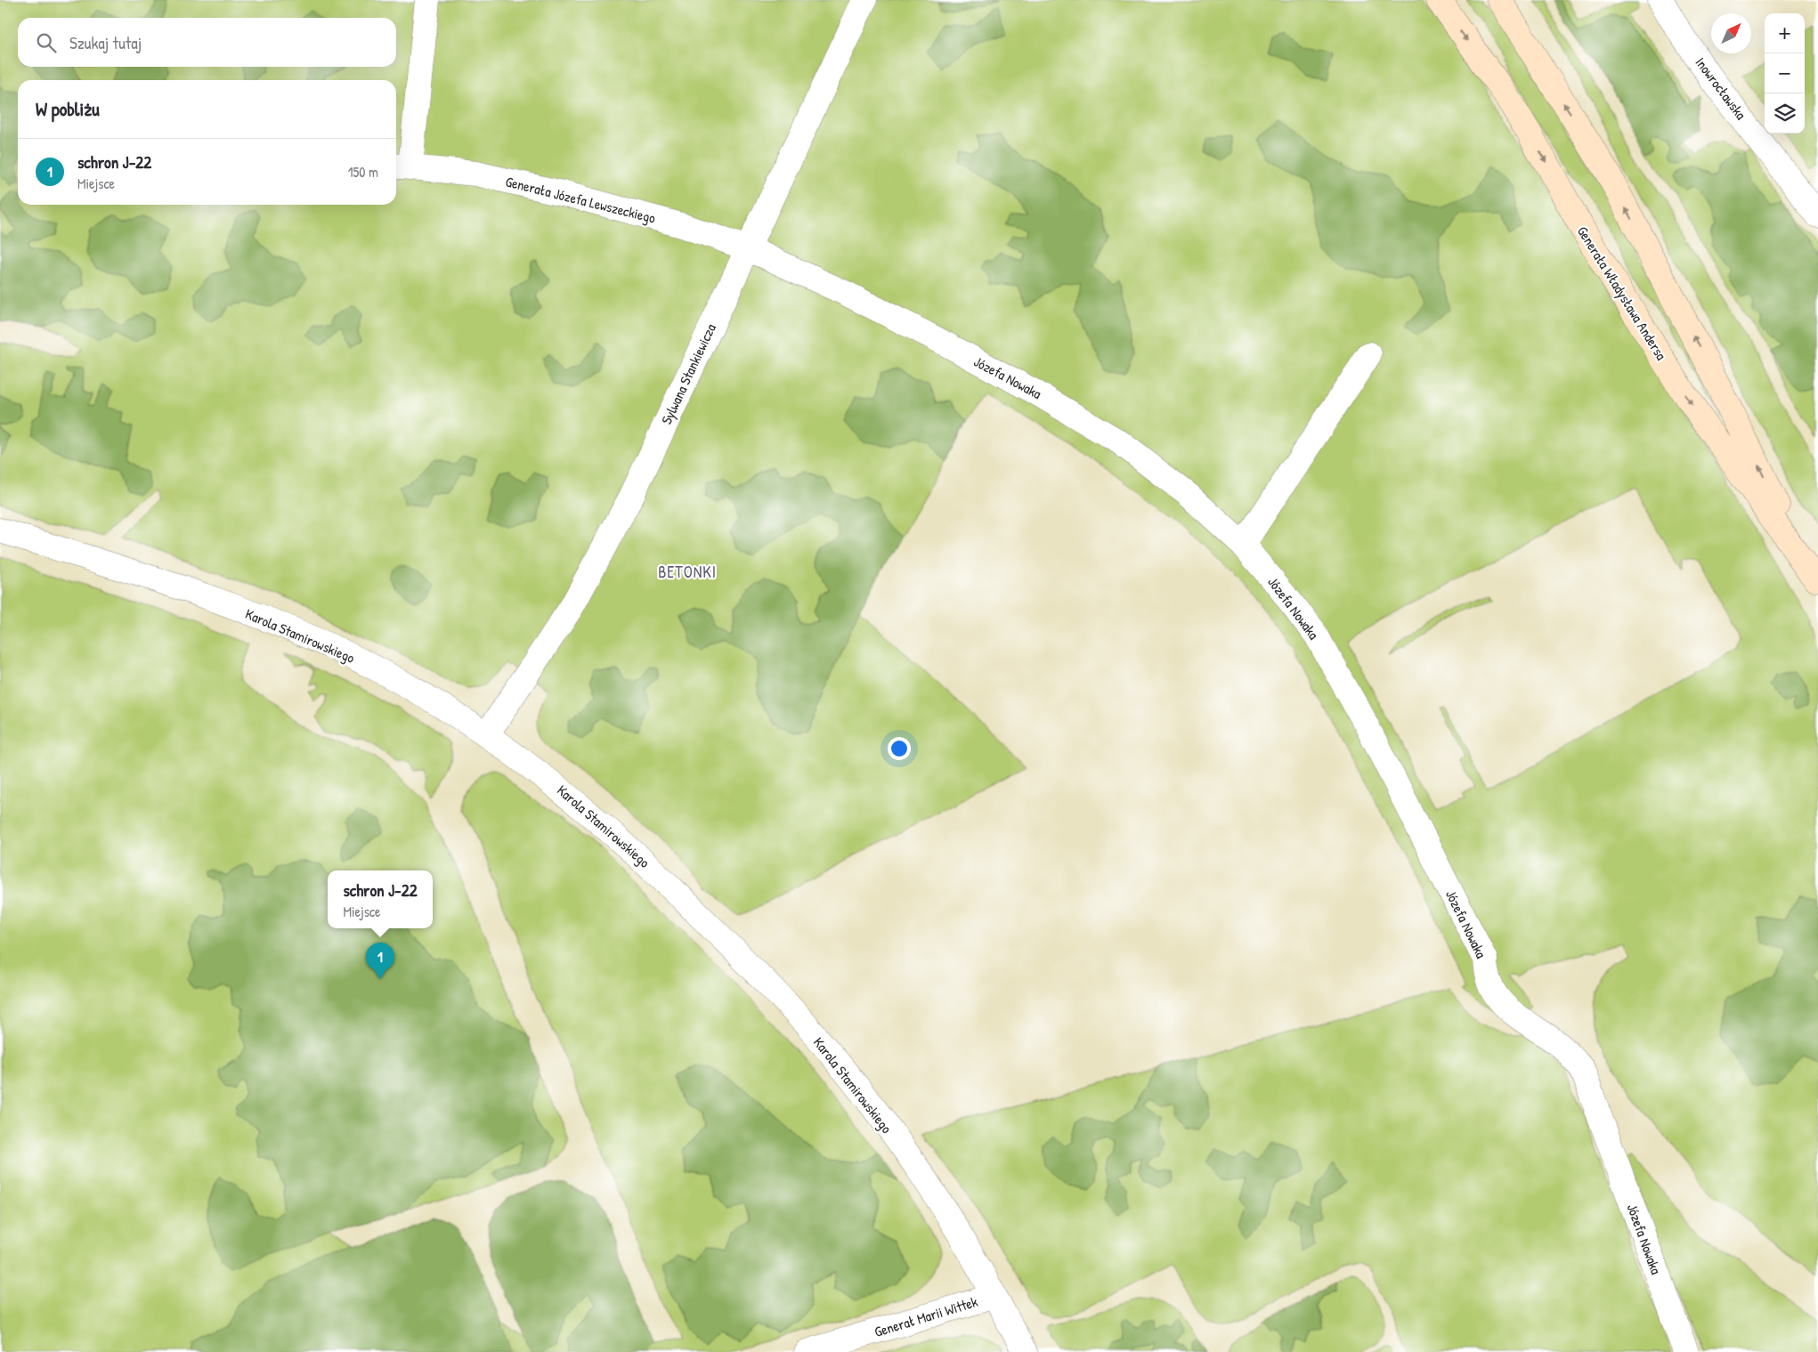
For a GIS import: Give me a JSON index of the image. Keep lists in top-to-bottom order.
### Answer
{
  "streets": {
    "main road": ["Generała Władysława Andersa"],
    "street": [
      "Inowrocławska",
      "Generała Józefa Lewszeckiego",
      "Sylwana Stankiewicza",
      "Józefa Nowaka",
      "Karola Stamirowskiego",
      "Generał Marii Wittek"
    ]
  },
  "crossings": [
    ["Generała Józefa Lewszeckiego", "Sylwana Stankiewicza"],
    ["Generała Józefa Lewszeckiego", "Józefa Nowaka"],
    ["Sylwana Stankiewicza", "Józefa Nowaka"],
    ["Sylwana Stankiewicza", "Karola Stamirowskiego"],
    ["Karola Stamirowskiego", "Generał Marii Wittek"]
  ],
  "districts": ["BETONKI"],
  "north": "top right",
  "page": {
    "map_buttons": ["+", "−"],
    "search": "Szukaj tutaj",
    "heading": "W pobliżu",
    "list": [
      {
        "mark": "1",
        "name": "schron J-22",
        "note": "Miejsce",
        "value": "150 m"
      }
    ],
    "popup": ["schron J-22", "Miejsce"],
    "pins": "1"
  }
}
